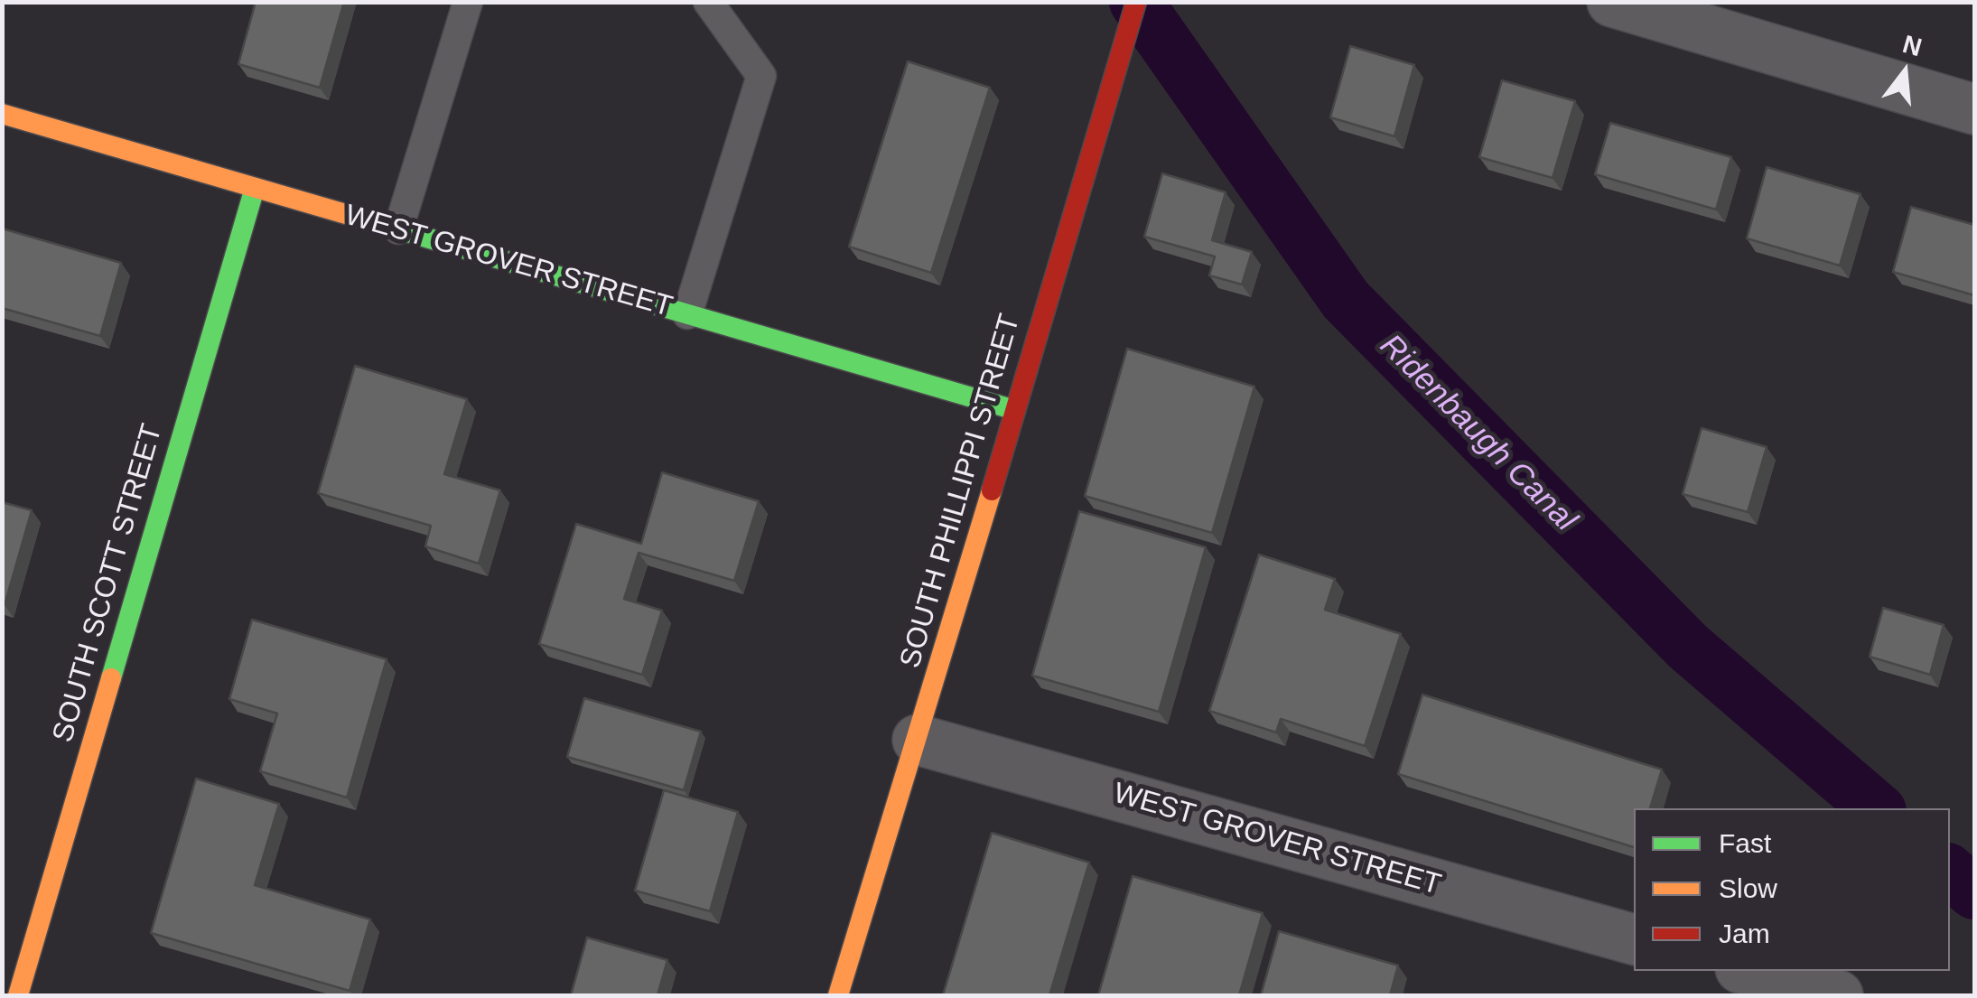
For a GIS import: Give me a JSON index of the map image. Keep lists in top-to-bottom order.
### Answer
{
  "streets": {
    "street": ["WEST GROVER STREET", "SOUTH PHILLIPPI STREET", "SOUTH SCOTT STREET"]
  },
  "crossings": [
    ["WEST GROVER STREET", "SOUTH PHILLIPPI STREET"],
    ["WEST GROVER STREET", "SOUTH SCOTT STREET"]
  ],
  "water": ["Ridenbaugh Canal"],
  "legend": ["Fast", "Slow", "Jam"],
  "north": "top"
}
